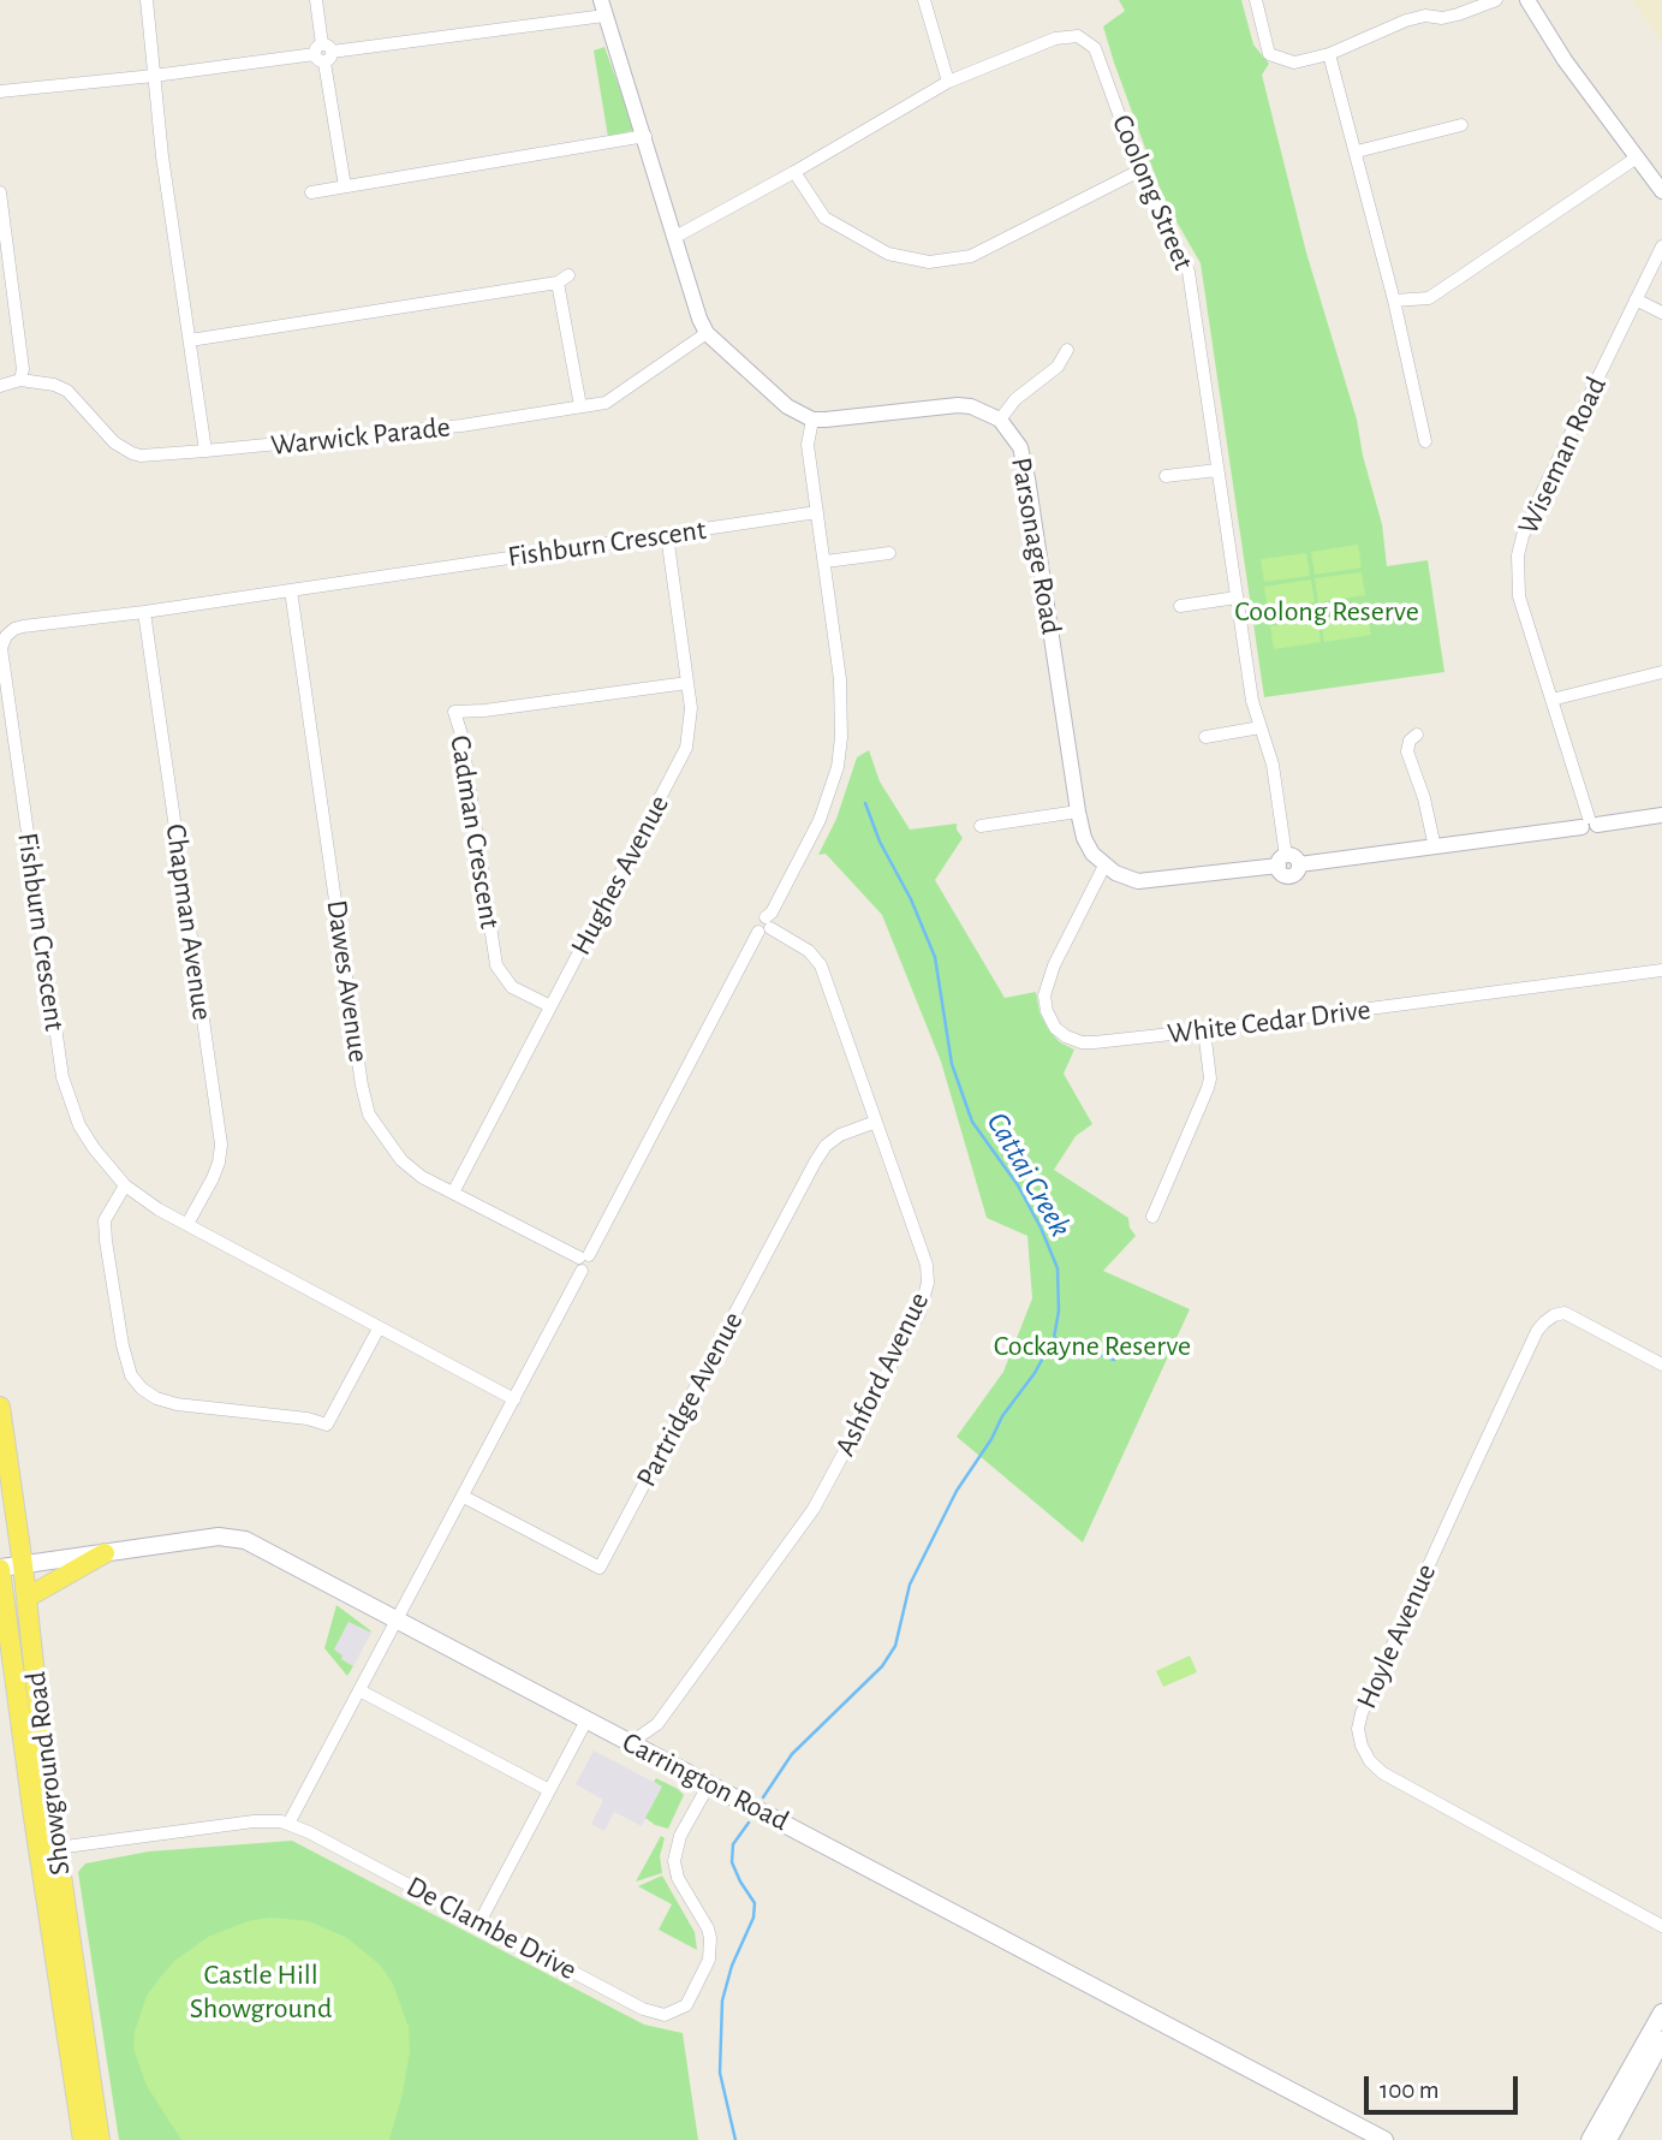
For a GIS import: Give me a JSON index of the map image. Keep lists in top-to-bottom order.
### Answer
{
  "streets": {
    "main road": ["Showground Road", "Carrington Road"],
    "street": [
      "Coolong Street",
      "Warwick Parade",
      "Wiseman Road",
      "Fishburn Crescent",
      "Parsonage Road",
      "Cadman Crescent",
      "Hughes Avenue",
      "Chapman Avenue",
      "Dawes Avenue",
      "White Cedar Drive",
      "Ashford Avenue",
      "Partridge Avenue",
      "Hoyle Avenue",
      "De Clambe Drive"
    ]
  },
  "crossings": [
    ["Fishburn Crescent", "Hughes Avenue"],
    ["Fishburn Crescent", "Chapman Avenue"],
    ["Fishburn Crescent", "Dawes Avenue"],
    ["Parsonage Road", "White Cedar Drive"],
    ["Cadman Crescent", "Hughes Avenue"],
    ["Hughes Avenue", "Dawes Avenue"],
    ["Ashford Avenue", "Partridge Avenue"],
    ["Ashford Avenue", "Carrington Road"],
    ["Showground Road", "Carrington Road"],
    ["Showground Road", "De Clambe Drive"],
    ["Carrington Road", "De Clambe Drive"]
  ],
  "water": ["Cattai Creek"],
  "parks": ["Coolong Reserve", "Cockayne Reserve", "Castle Hill Showground"],
  "scale_bar": "100 m"
}
